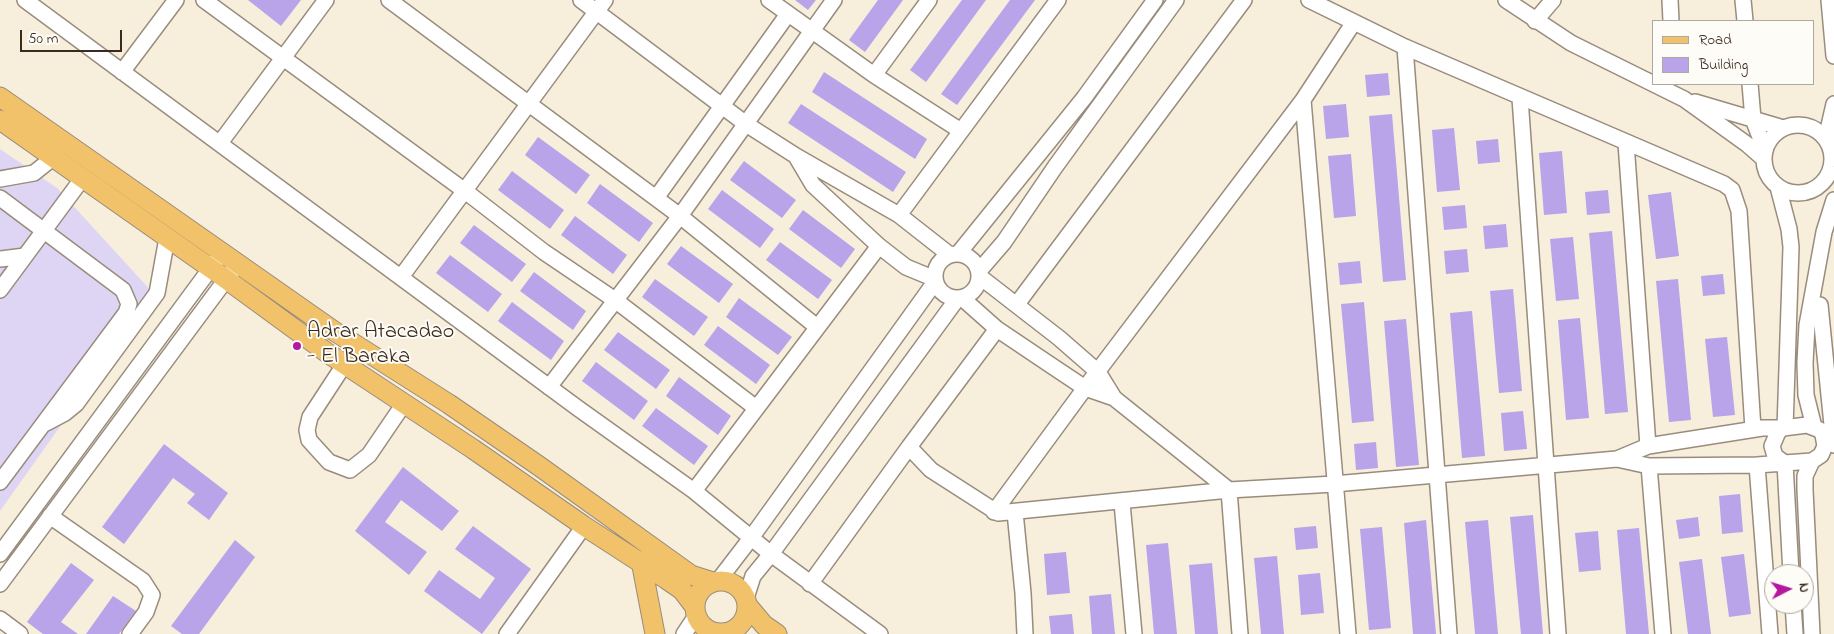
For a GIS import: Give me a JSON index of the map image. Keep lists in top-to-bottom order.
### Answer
{
  "places": ["Adrar Atacadao - El Baraka"],
  "legend": ["Road", "Building"],
  "scale_bar": "50 m",
  "north": "right"
}
